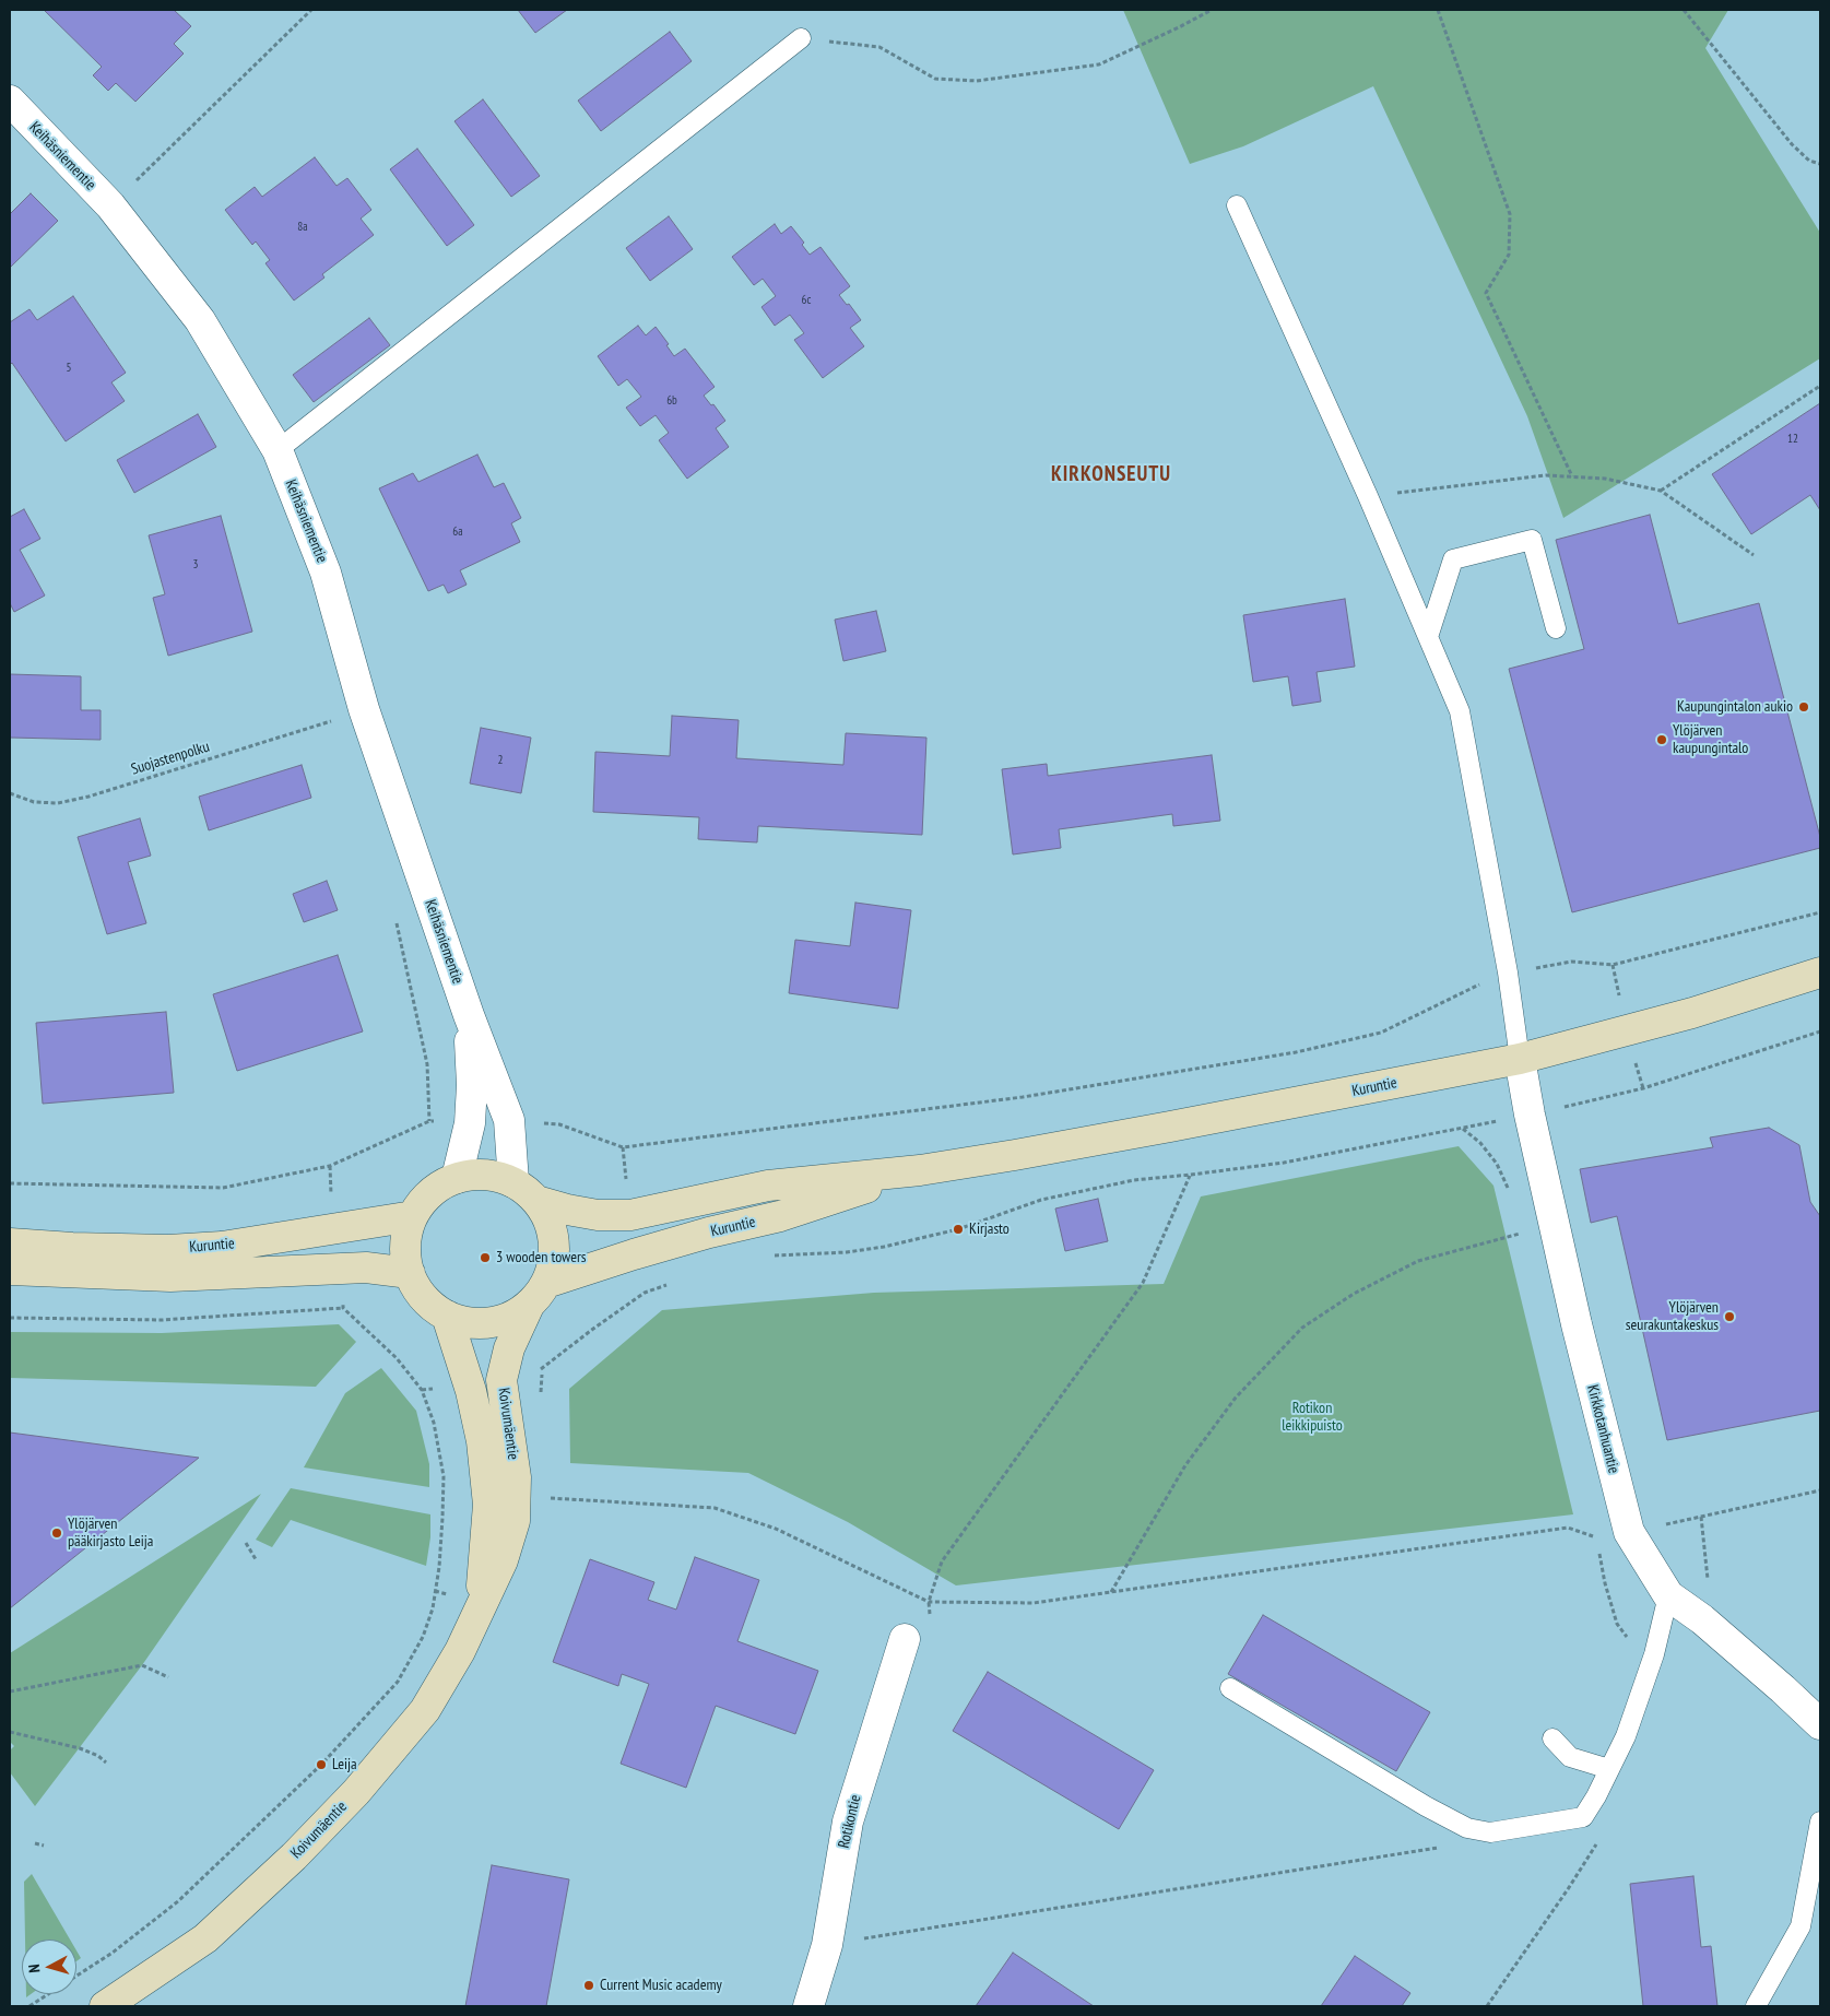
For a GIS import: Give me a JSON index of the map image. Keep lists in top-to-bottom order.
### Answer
{
  "streets": {
    "main road": ["Kuruntie", "Koivumäentie"],
    "street": ["Keihäsniementie", "Kirkkotanhuantie", "Rotikontie"],
    "path": ["Suojastenpolku"]
  },
  "crossings": [
    ["Keihäsniementie", "Kuruntie"],
    ["Keihäsniementie", "Koivumäentie"],
    ["Kuruntie", "Koivumäentie"],
    ["Kuruntie", "Kirkkotanhuantie"]
  ],
  "districts": ["KIRKONSEUTU"],
  "parks": ["Rotikon leikkipuisto"],
  "places": [
    "Kaupungintalon aukio",
    "Ylöjärven kaupungintalo",
    "Kirjasto",
    "3 wooden towers",
    "Ylöjärven seurakuntakeskus",
    "Ylöjärven pääkirjasto Leija",
    "Leija",
    "Current Music academy"
  ],
  "house_numbers": [
    "8a",
    "6c",
    "5",
    "6b",
    "12",
    "6a",
    "3",
    "2"
  ],
  "north": "left"
}
